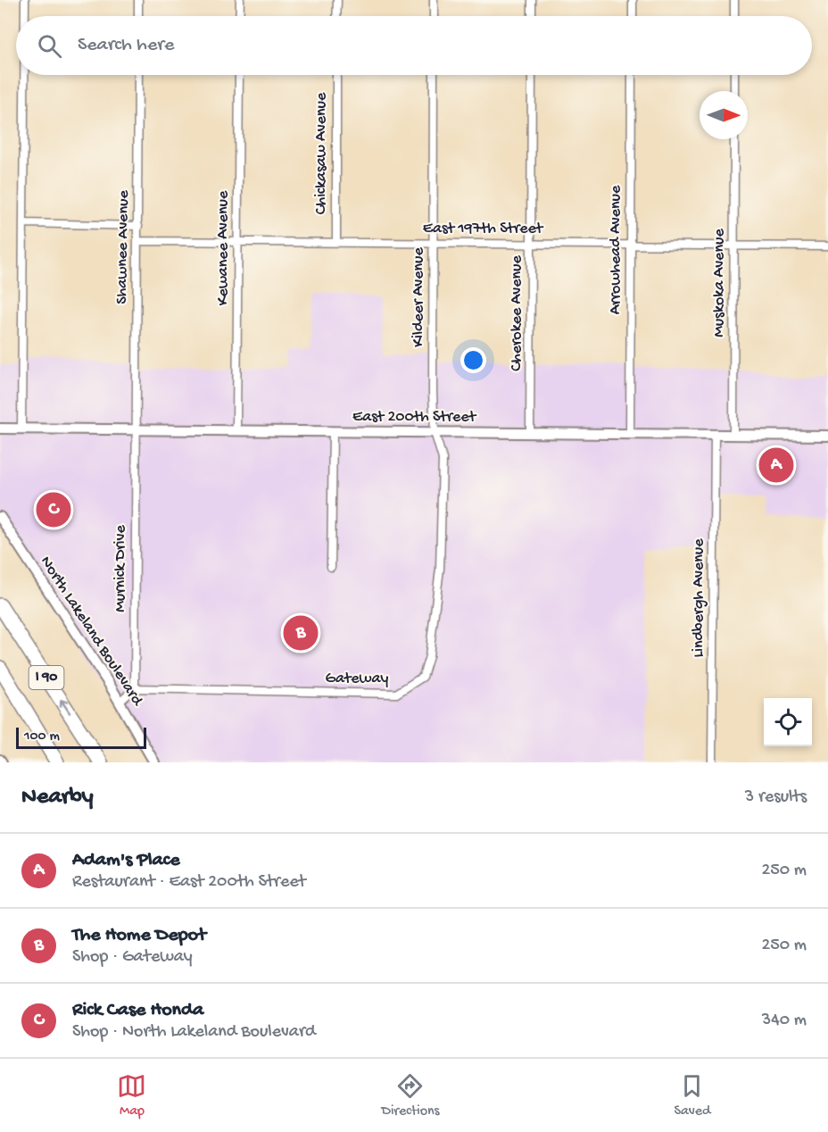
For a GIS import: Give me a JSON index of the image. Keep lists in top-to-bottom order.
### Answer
{
  "streets": {
    "highway": ["I 90"],
    "street": [
      "Chickasaw Avenue",
      "East 197th Street",
      "Shawnee Avenue",
      "Kewanee Avenue",
      "Arrowhead Avenue",
      "Muskoka Avenue",
      "Kildeer Avenue",
      "Cherokee Avenue",
      "East 200th Street",
      "Murnick Drive",
      "Lindbergh Avenue",
      "North Lakeland Boulevard",
      "Gateway"
    ]
  },
  "crossings": [
    ["Chickasaw Avenue", "East 197th Street"],
    ["East 197th Street", "Shawnee Avenue"],
    ["East 197th Street", "Kewanee Avenue"],
    ["East 197th Street", "Arrowhead Avenue"],
    ["East 197th Street", "Muskoka Avenue"],
    ["East 197th Street", "Kildeer Avenue"],
    ["East 197th Street", "Cherokee Avenue"],
    ["Shawnee Avenue", "East 200th Street"],
    ["Shawnee Avenue", "Murnick Drive"],
    ["Kewanee Avenue", "East 200th Street"],
    ["Arrowhead Avenue", "East 200th Street"],
    ["Muskoka Avenue", "East 200th Street"],
    ["Kildeer Avenue", "East 200th Street"],
    ["Kildeer Avenue", "Gateway"],
    ["Cherokee Avenue", "East 200th Street"],
    ["East 200th Street", "Murnick Drive"],
    ["East 200th Street", "Lindbergh Avenue"],
    ["East 200th Street", "Gateway"],
    ["Murnick Drive", "Gateway"]
  ],
  "scale_bar": "100 m",
  "north": "right",
  "page": {
    "search": "Search here",
    "pins": ["A", "C", "B"],
    "scale": "100 m",
    "heading": ["Nearby", "3 results"],
    "list": [
      {
        "mark": "A",
        "name": "Adam's Place",
        "note": "Restaurant · East 200th Street",
        "value": "250 m"
      },
      {
        "mark": "B",
        "name": "The Home Depot",
        "note": "Shop · Gateway",
        "value": "250 m"
      },
      {
        "mark": "C",
        "name": "Rick Case Honda",
        "note": "Shop · North Lakeland Boulevard",
        "value": "340 m"
      }
    ],
    "nav": ["Map", "Directions", "Saved"]
  }
}
